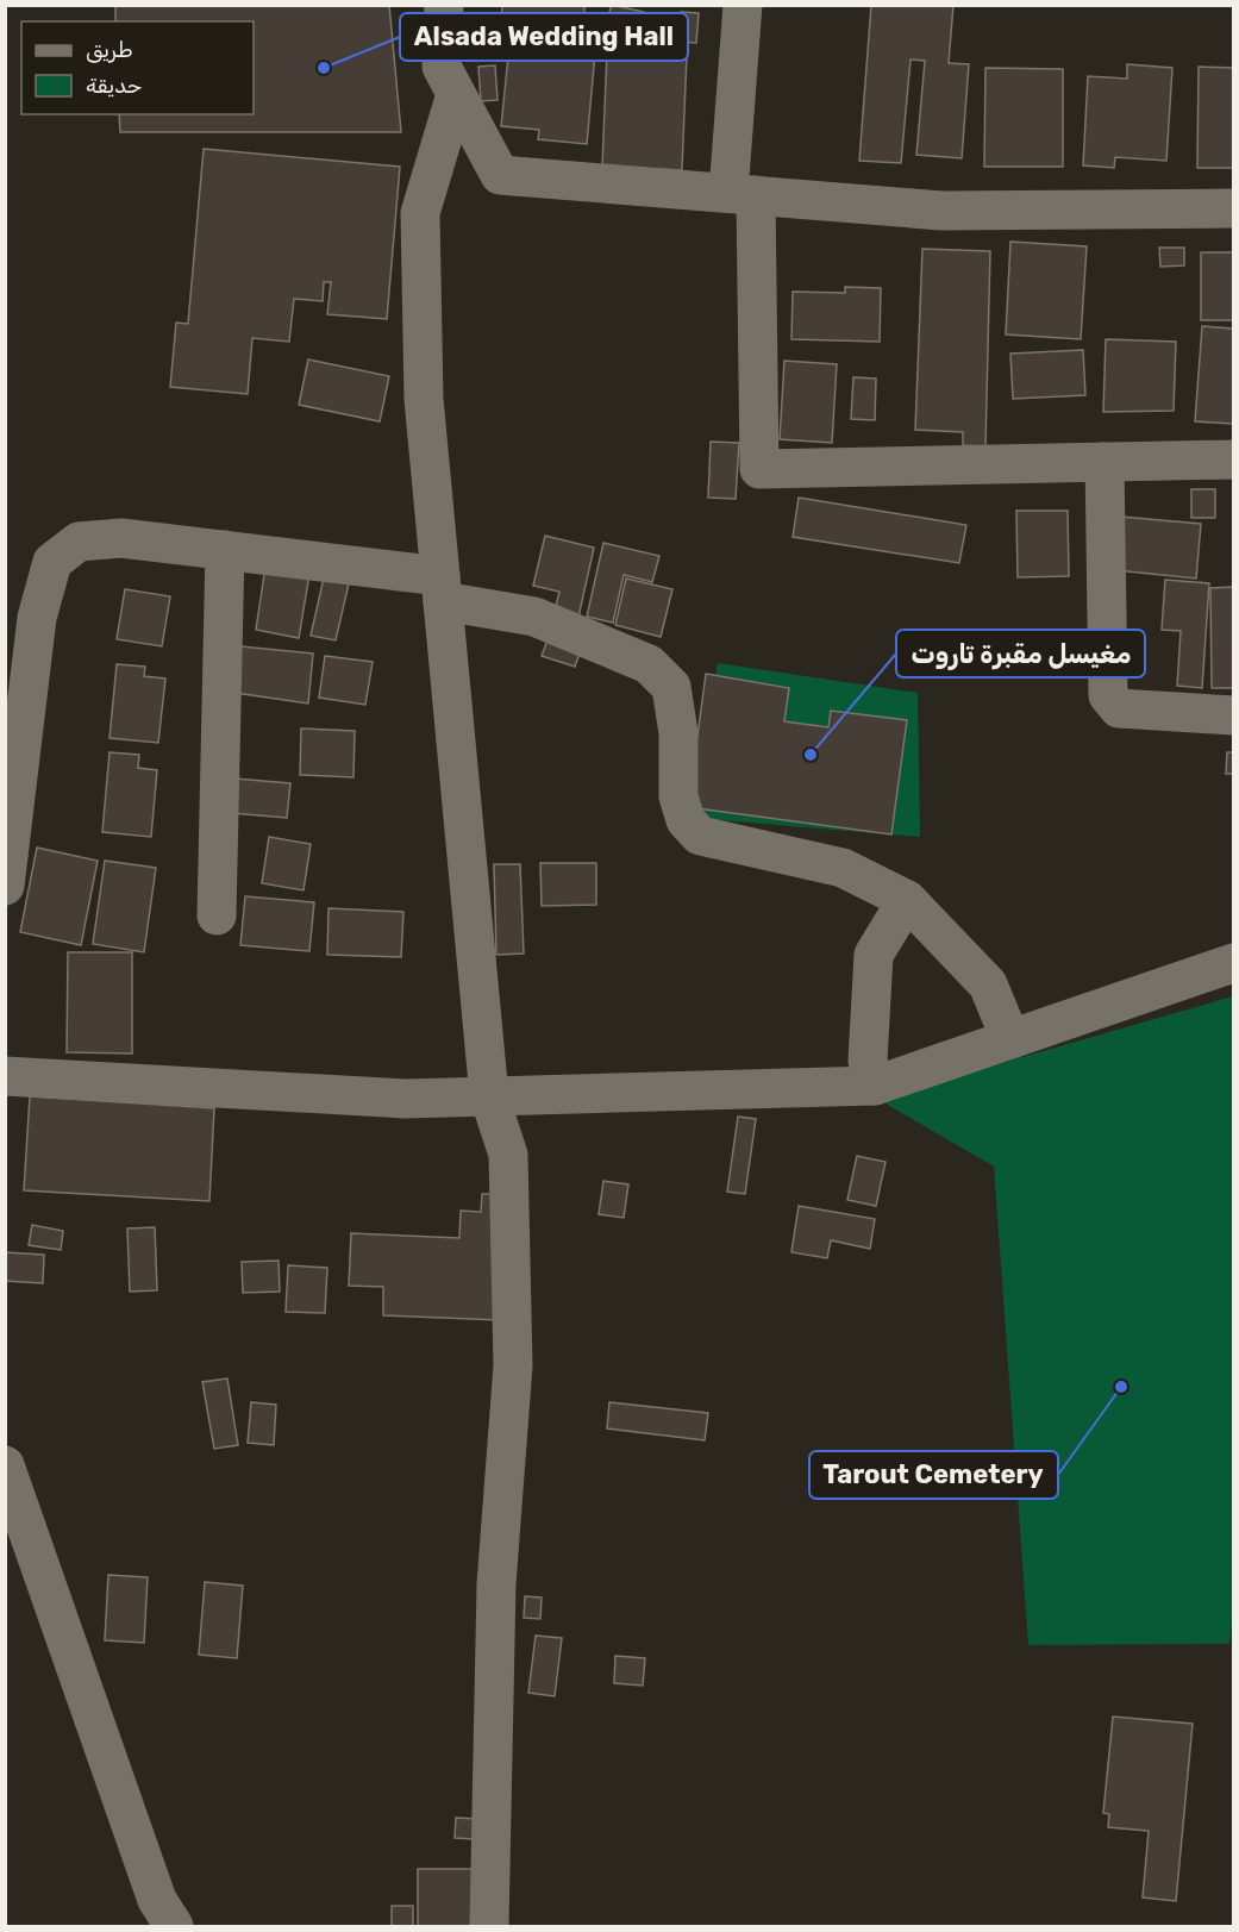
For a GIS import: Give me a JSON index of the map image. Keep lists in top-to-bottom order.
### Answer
{
  "places": ["Alsada Wedding Hall", "مغيسل مقبرة تاروت", "Tarout Cemetery"],
  "legend": ["طريق", "حديقة"]
}
